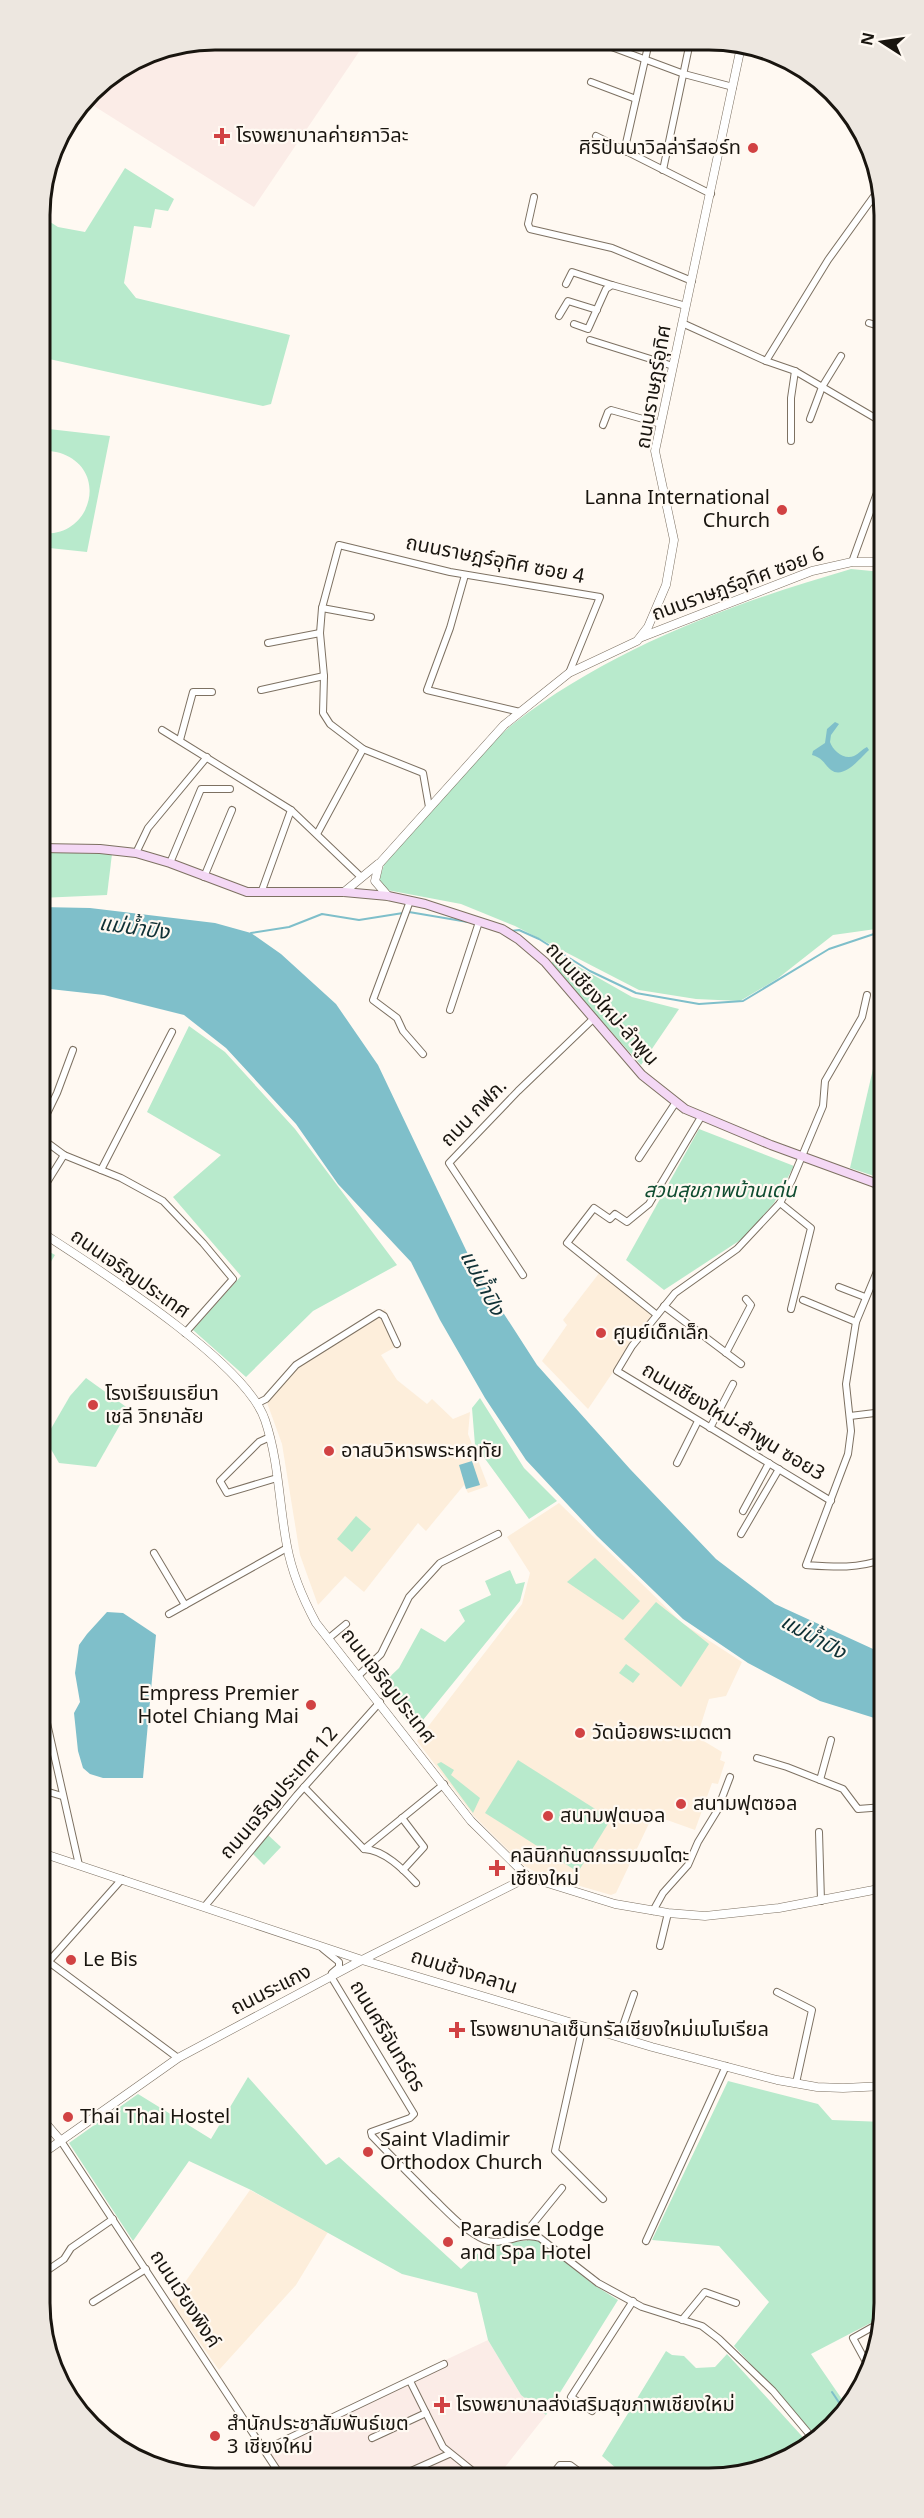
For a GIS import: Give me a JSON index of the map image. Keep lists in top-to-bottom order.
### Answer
{
  "streets": {
    "main road": ["ถนนเชียงใหม่-ลำพูน"],
    "street": [
      "ถนนราษฎร์อุทิศ",
      "ถนนราษฎร์อุทิศ ซอย 4",
      "ถนนราษฎร์อุทิศ ซอย 6",
      "ถนน กฟภ.",
      "ถนนเจริญประเทศ",
      "ถนนเชียงใหม่-ลำพูน ซอย3",
      "ถนนเจริญประเทศ 12",
      "ถนนช้างคลาน",
      "ถนนระแกง",
      "ถนนศรีจันทร์ดร",
      "ถนนเวียงพิงค์"
    ]
  },
  "crossings": [
    ["ถนนราษฎร์อุทิศ", "ถนนราษฎร์อุทิศ ซอย 6"],
    ["ถนนเชียงใหม่-ลำพูน", "ถนน กฟภ."],
    ["ถนนเชียงใหม่-ลำพูน", "ถนนเชียงใหม่-ลำพูน ซอย3"],
    ["ถนนเจริญประเทศ", "ถนนเจริญประเทศ 12"],
    ["ถนนเจริญประเทศ", "ถนนระแกง"],
    ["ถนนเจริญประเทศ 12", "ถนนช้างคลาน"],
    ["ถนนช้างคลาน", "ถนนระแกง"],
    ["ถนนระแกง", "ถนนศรีจันทร์ดร"],
    ["ถนนระแกง", "ถนนเวียงพิงค์"]
  ],
  "water": ["แม่น้ำปิง"],
  "parks": ["สวนสุขภาพบ้านเด่น"],
  "places": {
    "health": [
      "โรงพยาบาลค่ายกาวิละ",
      "คลินิกทันตกรรมมตโตะ เชียงใหม่",
      "โรงพยาบาลเซ็นทรัลเชียงใหม่เมโมเรียล",
      "โรงพยาบาลส่งเสริมสุขภาพเชียงใหม่"
    ],
    "other": [
      "ศิริปันนาวิลล่ารีสอร์ท",
      "Lanna International Church",
      "ศูนย์เด็กเล็ก",
      "โรงเรียนเรยีนา เชลี วิทยาลัย",
      "อาสนวิหารพระหฤทัย",
      "Empress Premier Hotel Chiang Mai",
      "วัดน้อยพระเมตตา",
      "สนามฟุตซอล",
      "สนามฟุตบอล",
      "Le Bis",
      "Thai Thai Hostel",
      "Saint Vladimir Orthodox Church",
      "Paradise Lodge and Spa Hotel",
      "สำนักประชาสัมพันธ์เขต 3 เชียงใหม่"
    ]
  },
  "north": "left"
}
